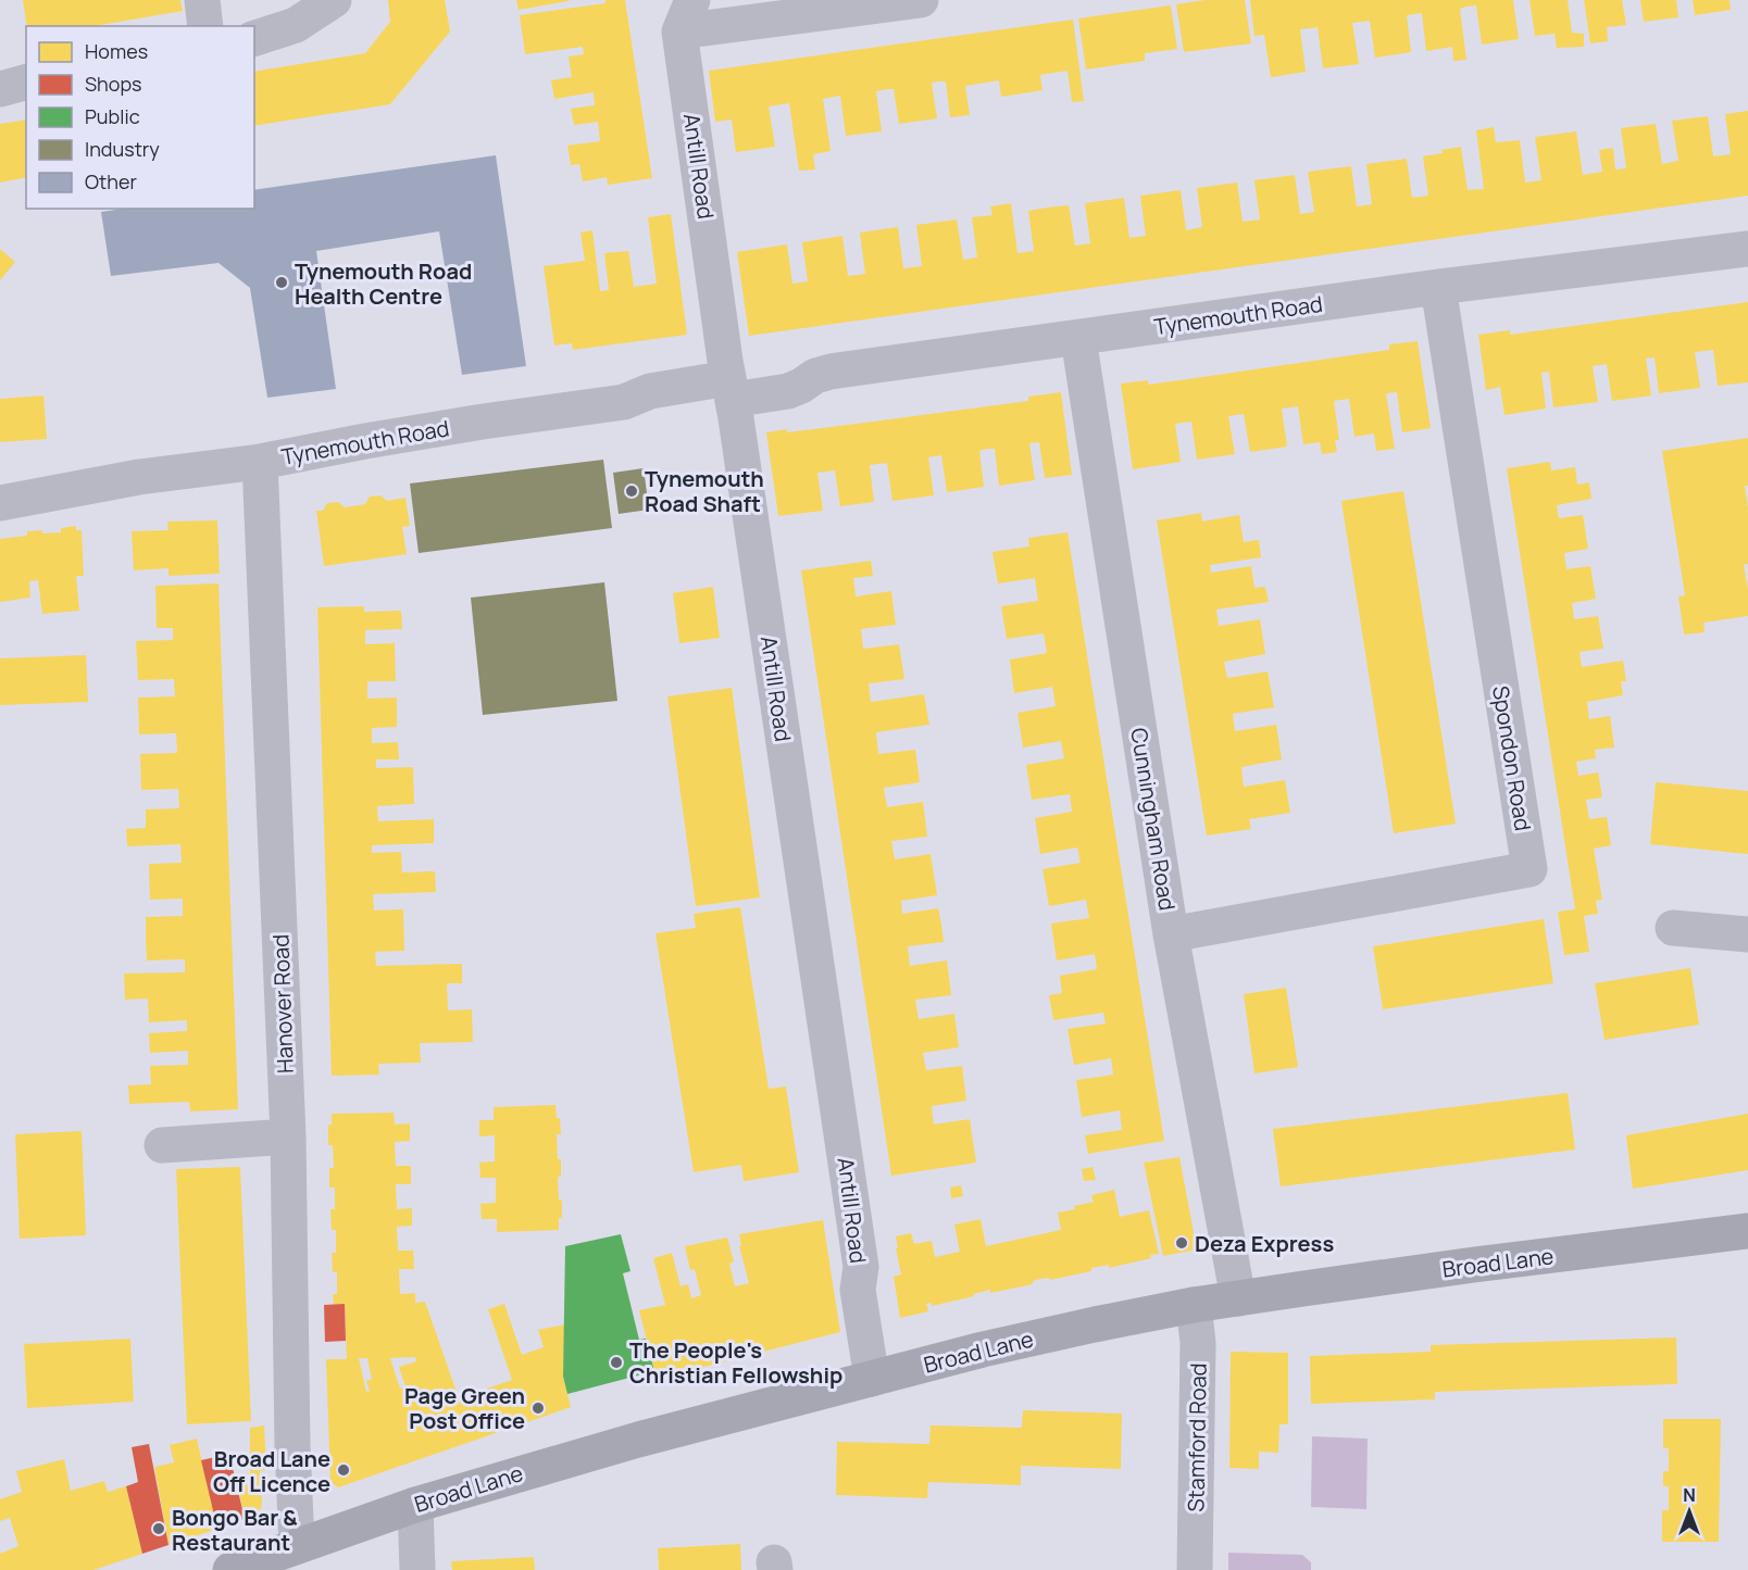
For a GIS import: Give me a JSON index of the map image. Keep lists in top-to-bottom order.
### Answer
{
  "streets": {
    "main road": ["Broad Lane"],
    "street": [
      "Antill Road",
      "Tynemouth Road",
      "Spondon Road",
      "Cunningham Road",
      "Hanover Road",
      "Stamford Road"
    ]
  },
  "crossings": [
    ["Antill Road", "Tynemouth Road"],
    ["Antill Road", "Broad Lane"],
    ["Tynemouth Road", "Spondon Road"],
    ["Tynemouth Road", "Cunningham Road"],
    ["Tynemouth Road", "Hanover Road"],
    ["Spondon Road", "Cunningham Road"],
    ["Cunningham Road", "Broad Lane"],
    ["Hanover Road", "Broad Lane"],
    ["Broad Lane", "Stamford Road"]
  ],
  "places": [
    "Tynemouth Road Health Centre",
    "Tynemouth Road Shaft",
    "Deza Express",
    "The People's Christian Fellowship",
    "Page Green Post Office",
    "Broad Lane Off Licence",
    "Bongo Bar & Restaurant"
  ],
  "legend": [
    "Homes",
    "Shops",
    "Public",
    "Industry",
    "Other"
  ],
  "north": "top"
}
